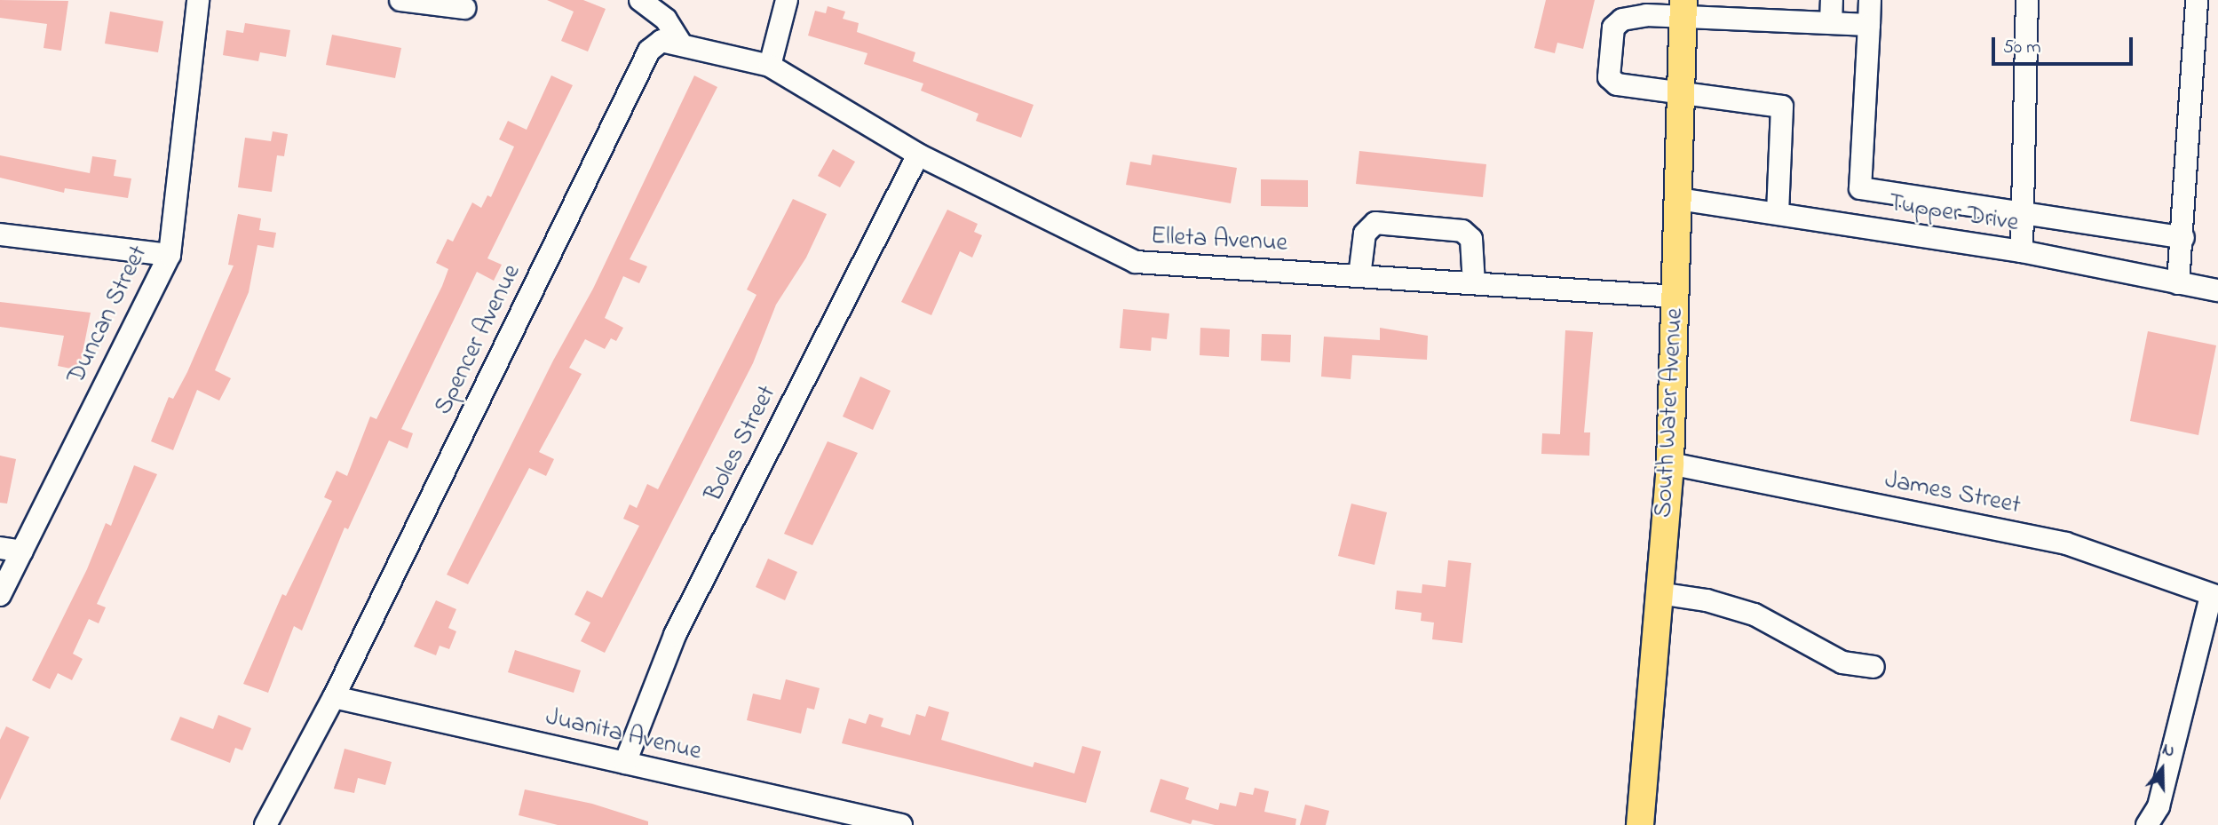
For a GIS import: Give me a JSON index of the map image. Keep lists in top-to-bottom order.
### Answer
{
  "streets": {
    "main road": ["South Water Avenue"],
    "street": [
      "Tupper Drive",
      "Elleta Avenue",
      "Duncan Street",
      "Spencer Avenue",
      "Boles Street",
      "James Street",
      "Juanita Avenue"
    ]
  },
  "crossings": [
    ["Tupper Drive", "South Water Avenue"],
    ["Elleta Avenue", "Spencer Avenue"],
    ["Elleta Avenue", "South Water Avenue"],
    ["Elleta Avenue", "Boles Street"],
    ["Spencer Avenue", "Juanita Avenue"],
    ["South Water Avenue", "James Street"],
    ["Boles Street", "Juanita Avenue"]
  ],
  "scale_bar": "50 m",
  "north": "top"
}
